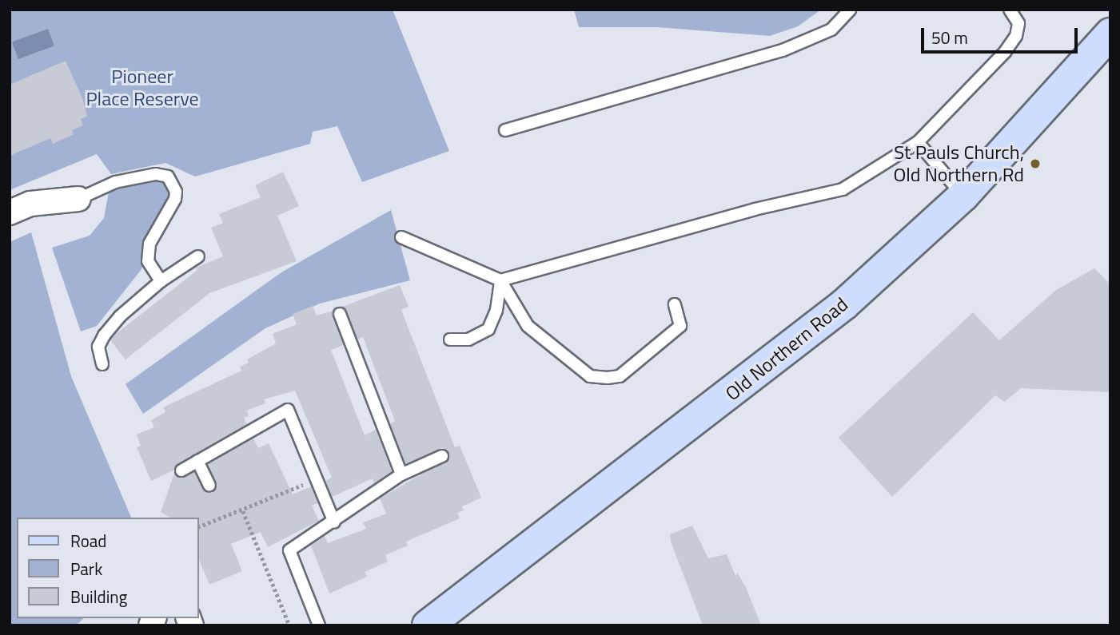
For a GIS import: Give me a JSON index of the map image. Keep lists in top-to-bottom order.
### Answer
{
  "streets": {
    "main road": ["Old Northern Road"]
  },
  "parks": ["Pioneer Place Reserve"],
  "places": ["St Pauls Church, Old Northern Rd"],
  "legend": ["Road", "Park", "Building"],
  "scale_bar": "50 m"
}
